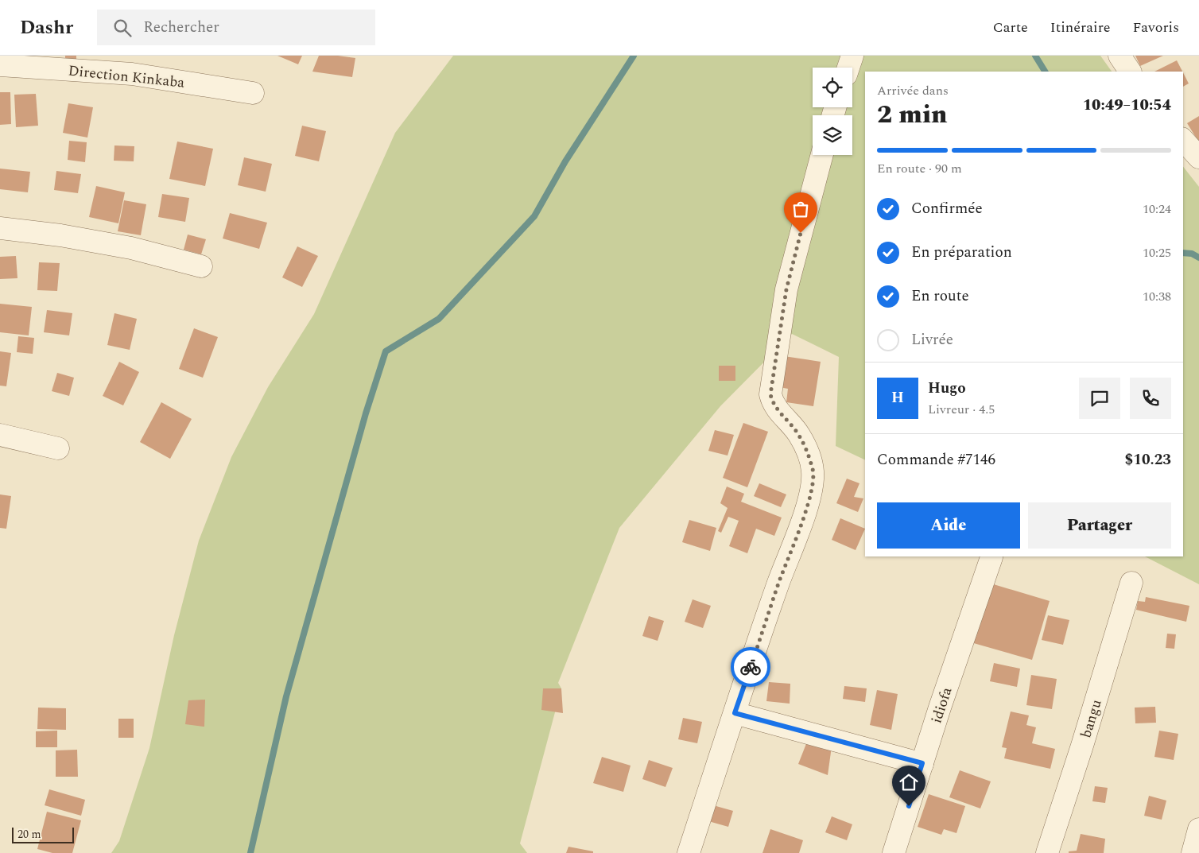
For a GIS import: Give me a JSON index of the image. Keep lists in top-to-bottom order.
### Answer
{
  "streets": {
    "street": ["Direction Kinkaba", "idiofa", "bangu"]
  },
  "scale_bar": "20 m",
  "page": {
    "header": "Dashr",
    "search": "Rechercher",
    "nav": ["Carte", "Itinéraire", "Favoris"],
    "heading": ["2 min", "Arrivée dans", "10:49–10:54"],
    "panel": [
      "Hugo",
      "Livreur · 4.5",
      "Commande #7146",
      "$10.23"
    ],
    "bar": "En route · 90 m",
    "list": [
      ["Confirmée", "10:24"],
      ["En préparation", "10:25"],
      ["En route", "10:38"],
      "Livrée"
    ],
    "round": "H",
    "buttons": ["Aide", "Partager"],
    "scale": "20 m"
  }
}
